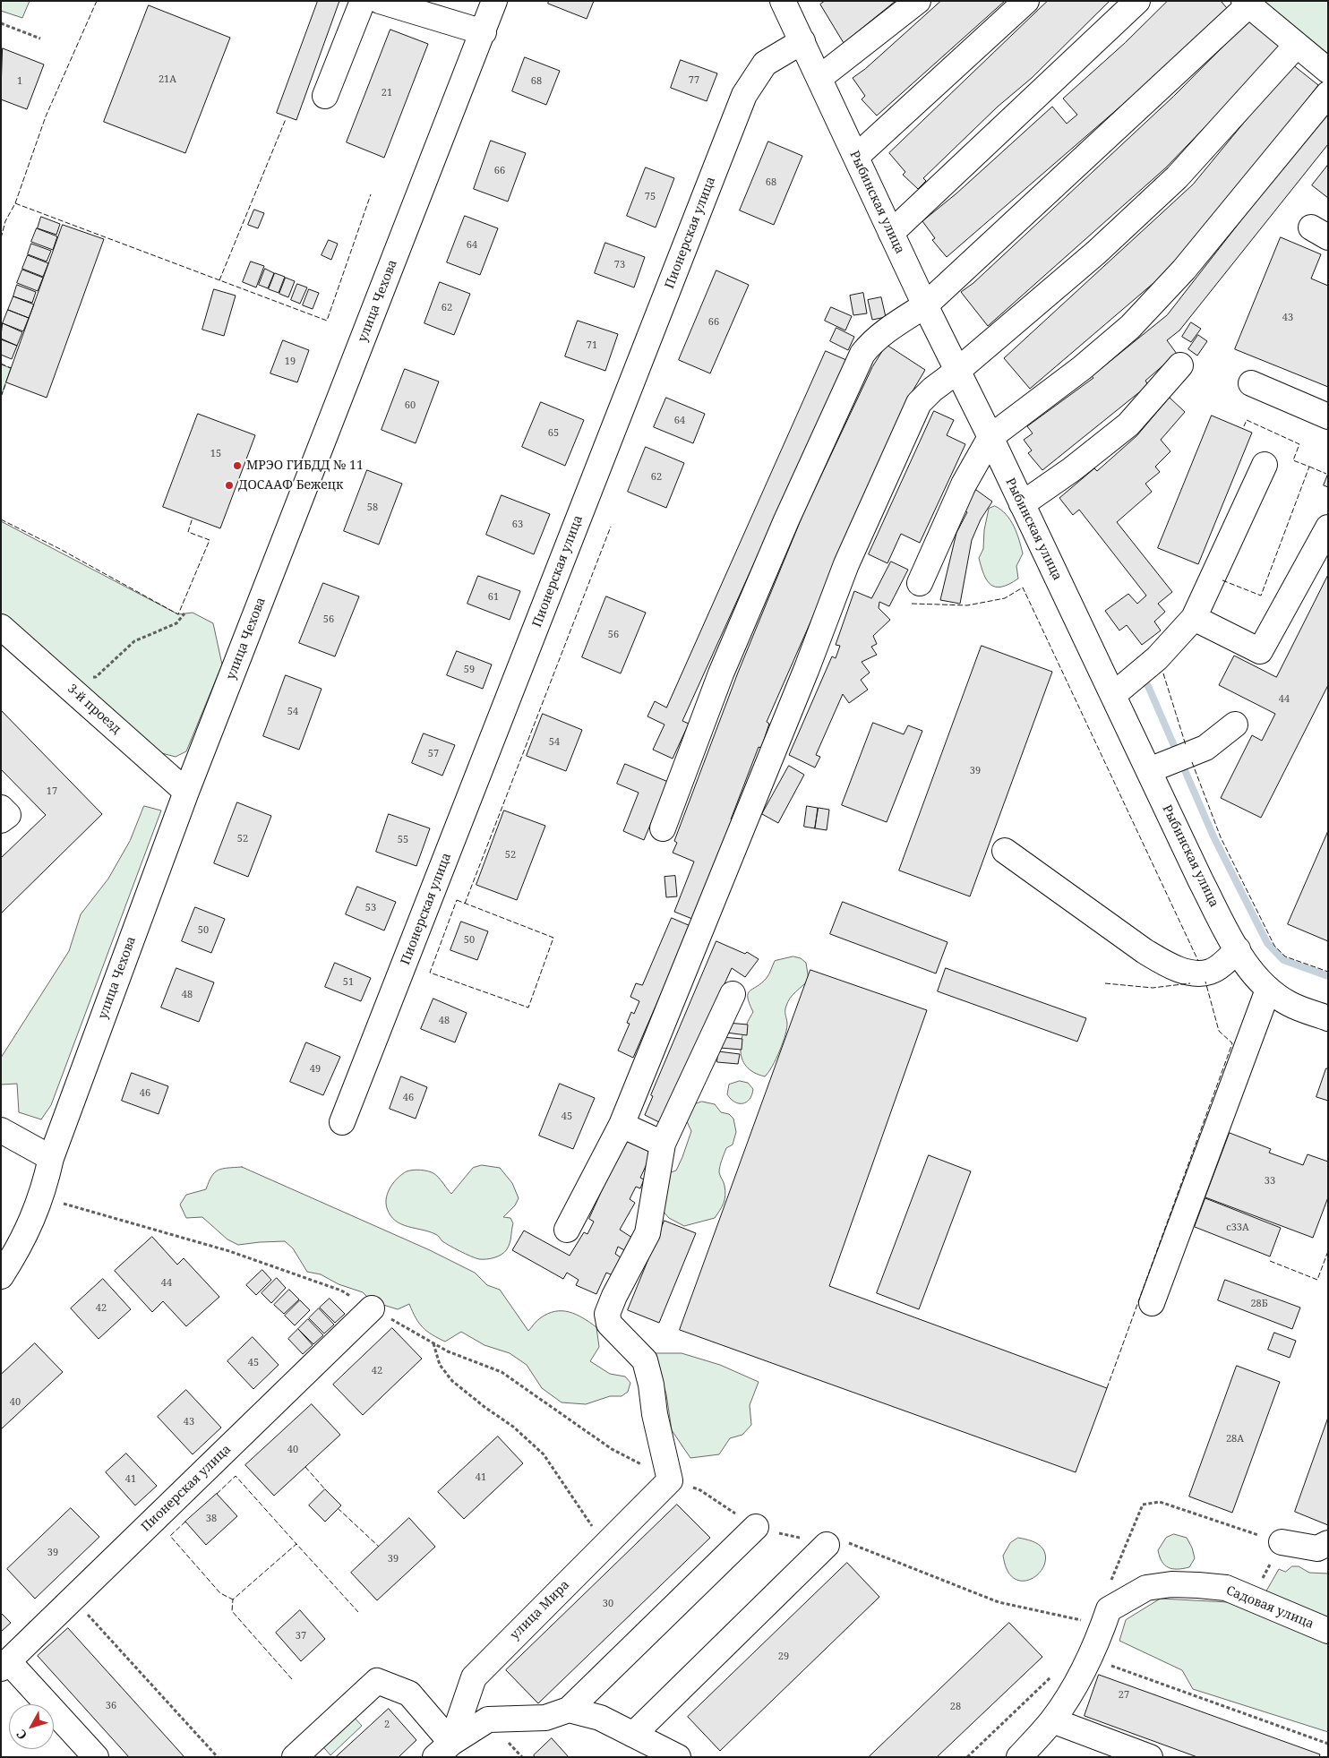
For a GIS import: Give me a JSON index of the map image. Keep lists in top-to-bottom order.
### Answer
{
  "streets": {
    "street": [
      "Рыбинская улица",
      "Пионерская улица",
      "улица Чехова",
      "3-й проезд",
      "Садовая улица",
      "улица Мира"
    ]
  },
  "crossings": [
    ["Рыбинская улица", "Пионерская улица"],
    ["улица Чехова", "3-й проезд"]
  ],
  "places": ["МРЭО ГИБДД № 11", "ДОСААФ Бежецк"],
  "house_numbers": [
    "21А",
    "77",
    "1",
    "68",
    "21",
    "66",
    "68",
    "75",
    "64",
    "73",
    "62",
    "43",
    "66",
    "71",
    "19",
    "60",
    "64",
    "65",
    "15",
    "62",
    "58",
    "63",
    "61",
    "56",
    "56",
    "59",
    "44",
    "54",
    "54",
    "57",
    "39",
    "17",
    "52",
    "55",
    "52",
    "53",
    "50",
    "50",
    "51",
    "48",
    "48",
    "49",
    "46",
    "46",
    "45",
    "33",
    "с33А",
    "44",
    "28Б",
    "42",
    "45",
    "42",
    "40",
    "43",
    "28А",
    "40",
    "41",
    "41",
    "38",
    "39",
    "39",
    "30",
    "37",
    "29",
    "27",
    "36",
    "28",
    "2"
  ],
  "north": "bottom left"
}
